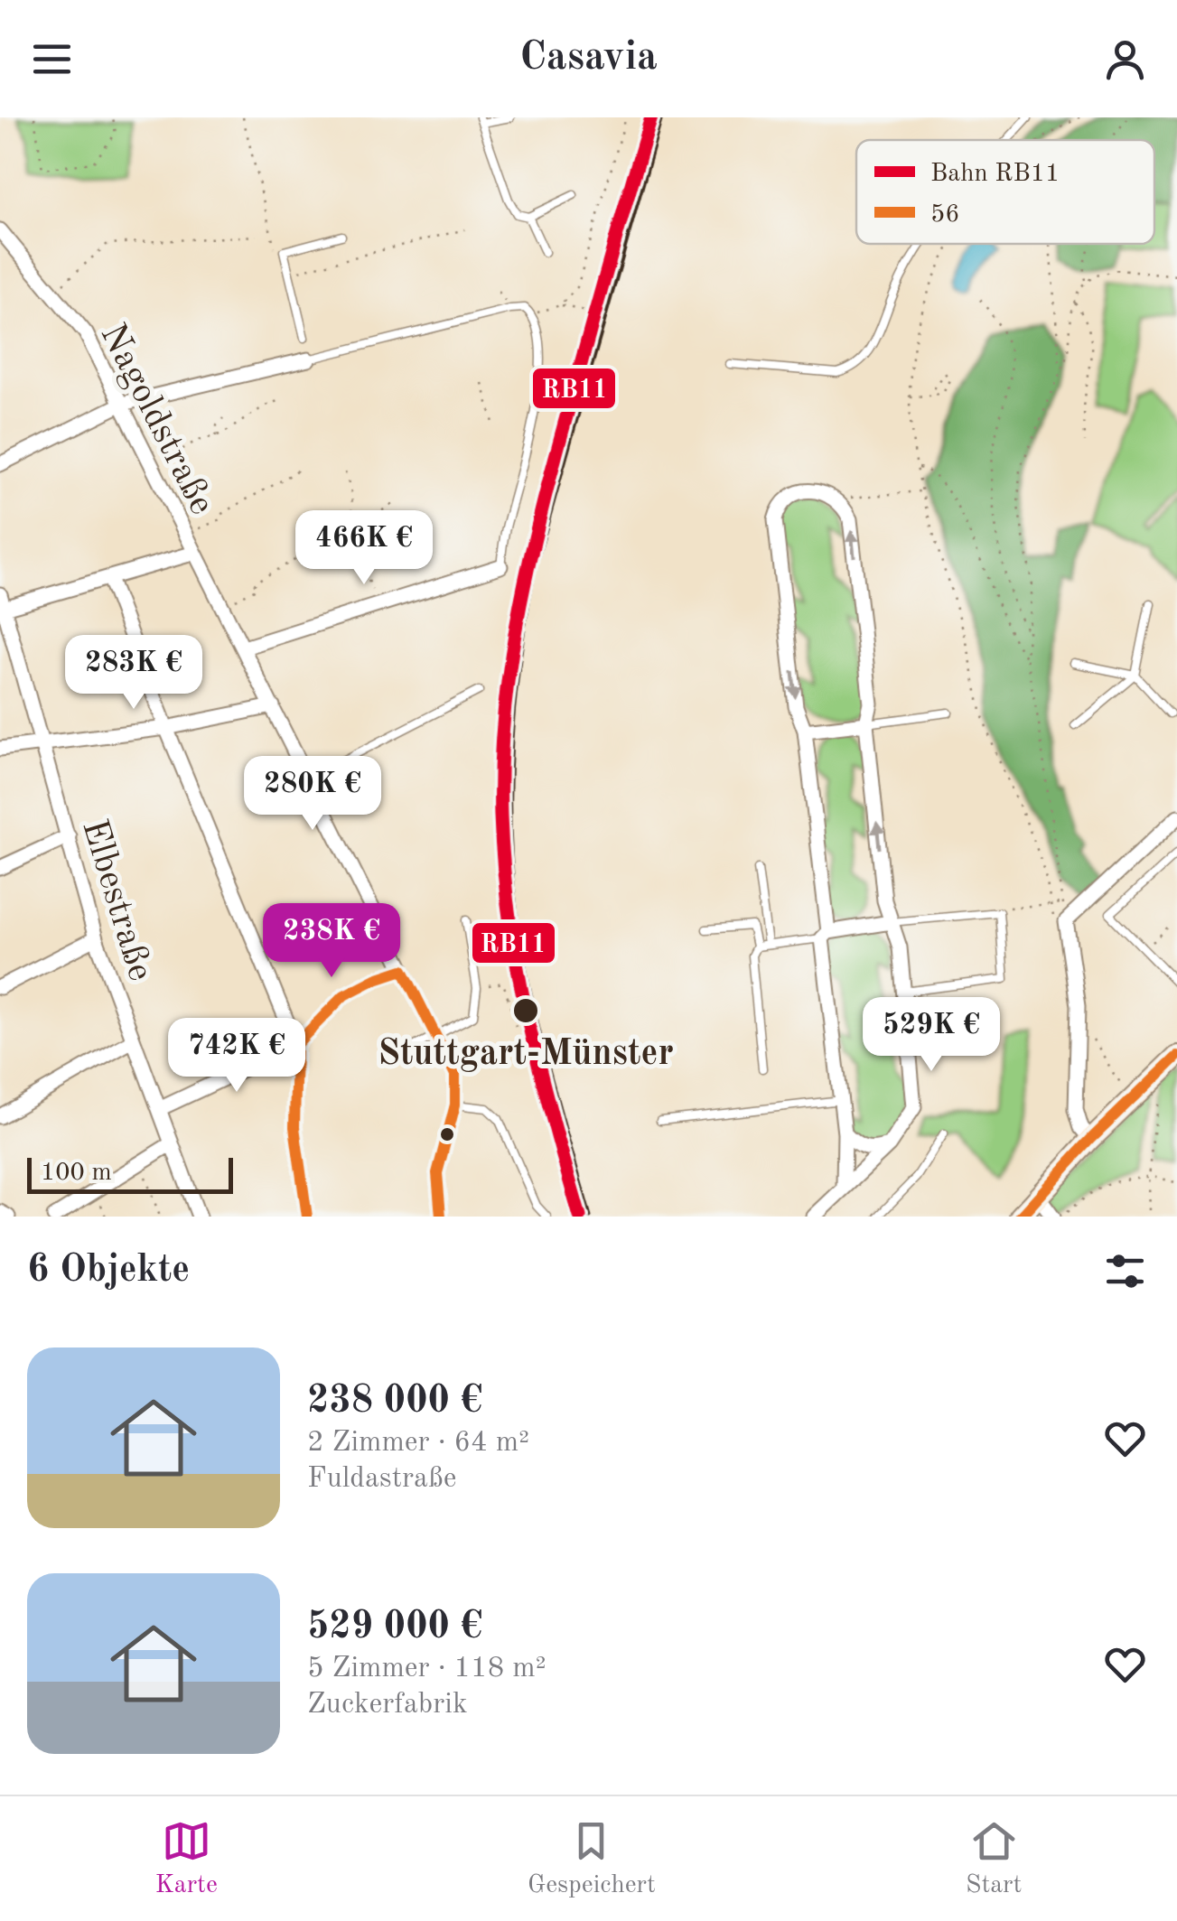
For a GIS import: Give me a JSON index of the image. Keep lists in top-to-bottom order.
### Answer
{
  "streets": {
    "street": ["Nagoldstraße", "Elbestraße"]
  },
  "places": ["Stuttgart-Münster"],
  "lines": ["rail line RB11", "transit line 56"],
  "legend": ["Bahn RB11", "56"],
  "scale_bar": "100 m",
  "page": {
    "header": "Casavia",
    "price": [
      "466K €",
      "283K €",
      "280K €",
      "238K €",
      "529K €",
      "742K €"
    ],
    "scale": "100 m",
    "heading": "6 Objekte",
    "list": [
      {
        "name": "238 000 €",
        "note": "2 Zimmer · 64 m² · Fuldastraße"
      },
      {
        "name": "529 000 €",
        "note": "5 Zimmer · 118 m² · Zuckerfabrik"
      }
    ],
    "tabs": ["Karte", "Gespeichert", "Start"]
  }
}
